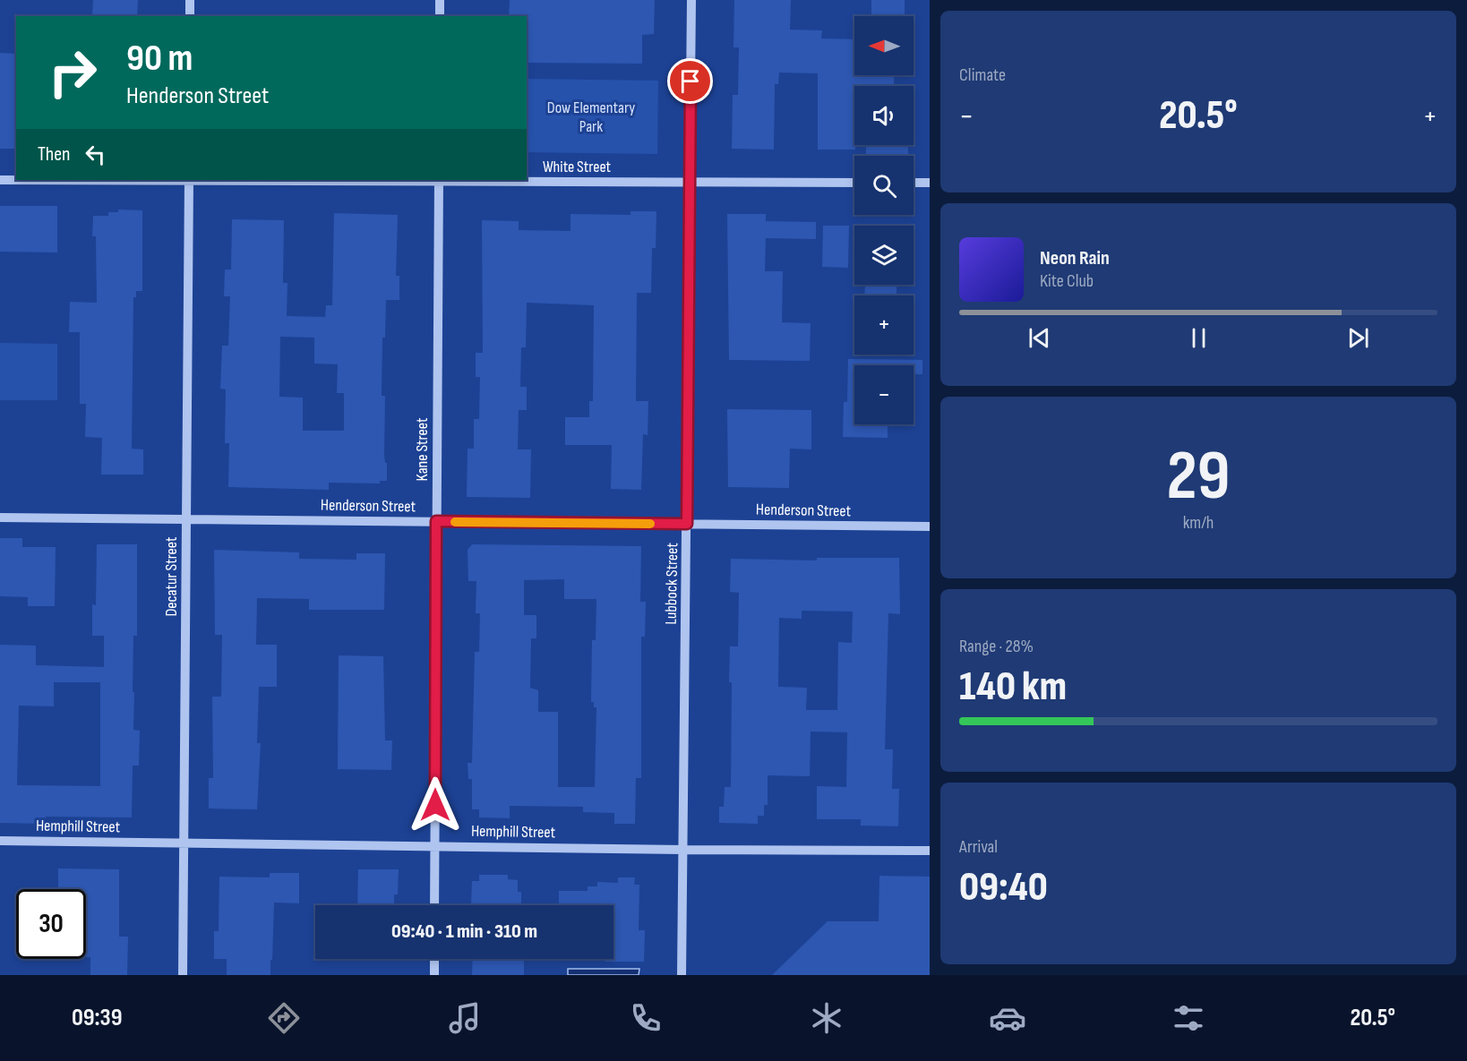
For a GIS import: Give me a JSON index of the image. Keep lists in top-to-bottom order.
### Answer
{
  "streets": {
    "street": [
      "White Street",
      "Kane Street",
      "Henderson Street",
      "Decatur Street",
      "Lubbock Street",
      "Hemphill Street"
    ]
  },
  "crossings": [
    ["White Street", "Kane Street"],
    ["White Street", "Lubbock Street"],
    ["Kane Street", "Henderson Street"],
    ["Kane Street", "Hemphill Street"],
    ["Henderson Street", "Decatur Street"],
    ["Henderson Street", "Lubbock Street"],
    ["Decatur Street", "Hemphill Street"],
    ["Lubbock Street", "Hemphill Street"]
  ],
  "parks": ["Dow Elementary Park"],
  "north": "left",
  "page": {
    "tile": [
      "Climate",
      ["29", "km/h"],
      ["Range · 28%", "140 km"],
      ["Arrival", "09:40"]
    ],
    "map_buttons": ["+", "−"],
    "turn": ["90 m", "Henderson Street"],
    "heat": ["−", "20.5°", "+"],
    "then": "Then",
    "song": ["Neon Rain", "Kite Club"],
    "limit": "30",
    "trip": "09:40 · 1 min · 310 m",
    "tabs": ["09:39", "20.5°"]
  }
}
